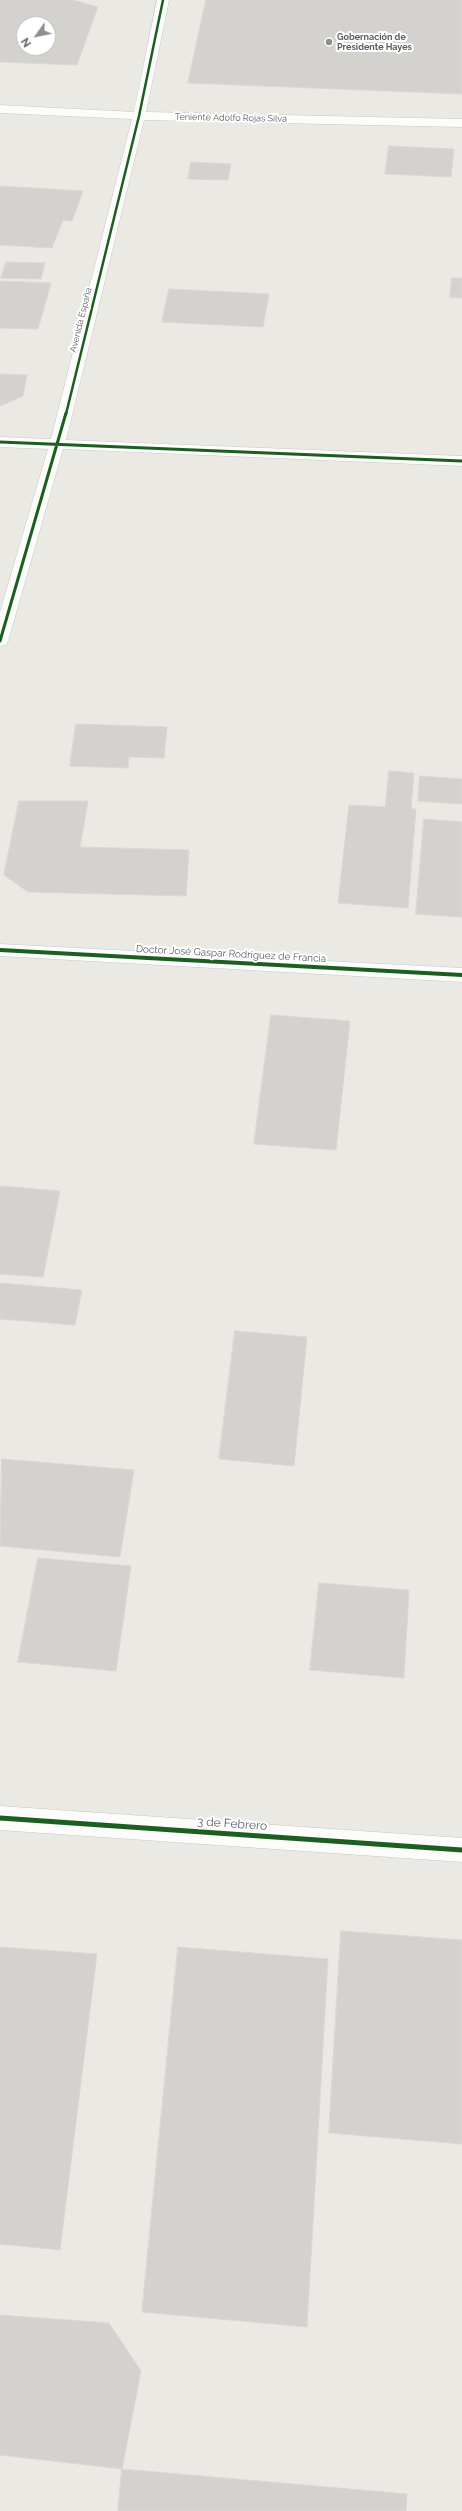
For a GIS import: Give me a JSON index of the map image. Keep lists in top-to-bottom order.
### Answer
{
  "streets": {
    "street": [
      "Teniente Adolfo Rojas Silva",
      "Avenida España",
      "Doctor José Gaspar Rodriguez de Francia",
      "3 de Febrero"
    ]
  },
  "crossings": [
    ["Teniente Adolfo Rojas Silva", "Avenida España"]
  ],
  "places": ["Gobernación de Presidente Hayes"],
  "north": "bottom left"
}
